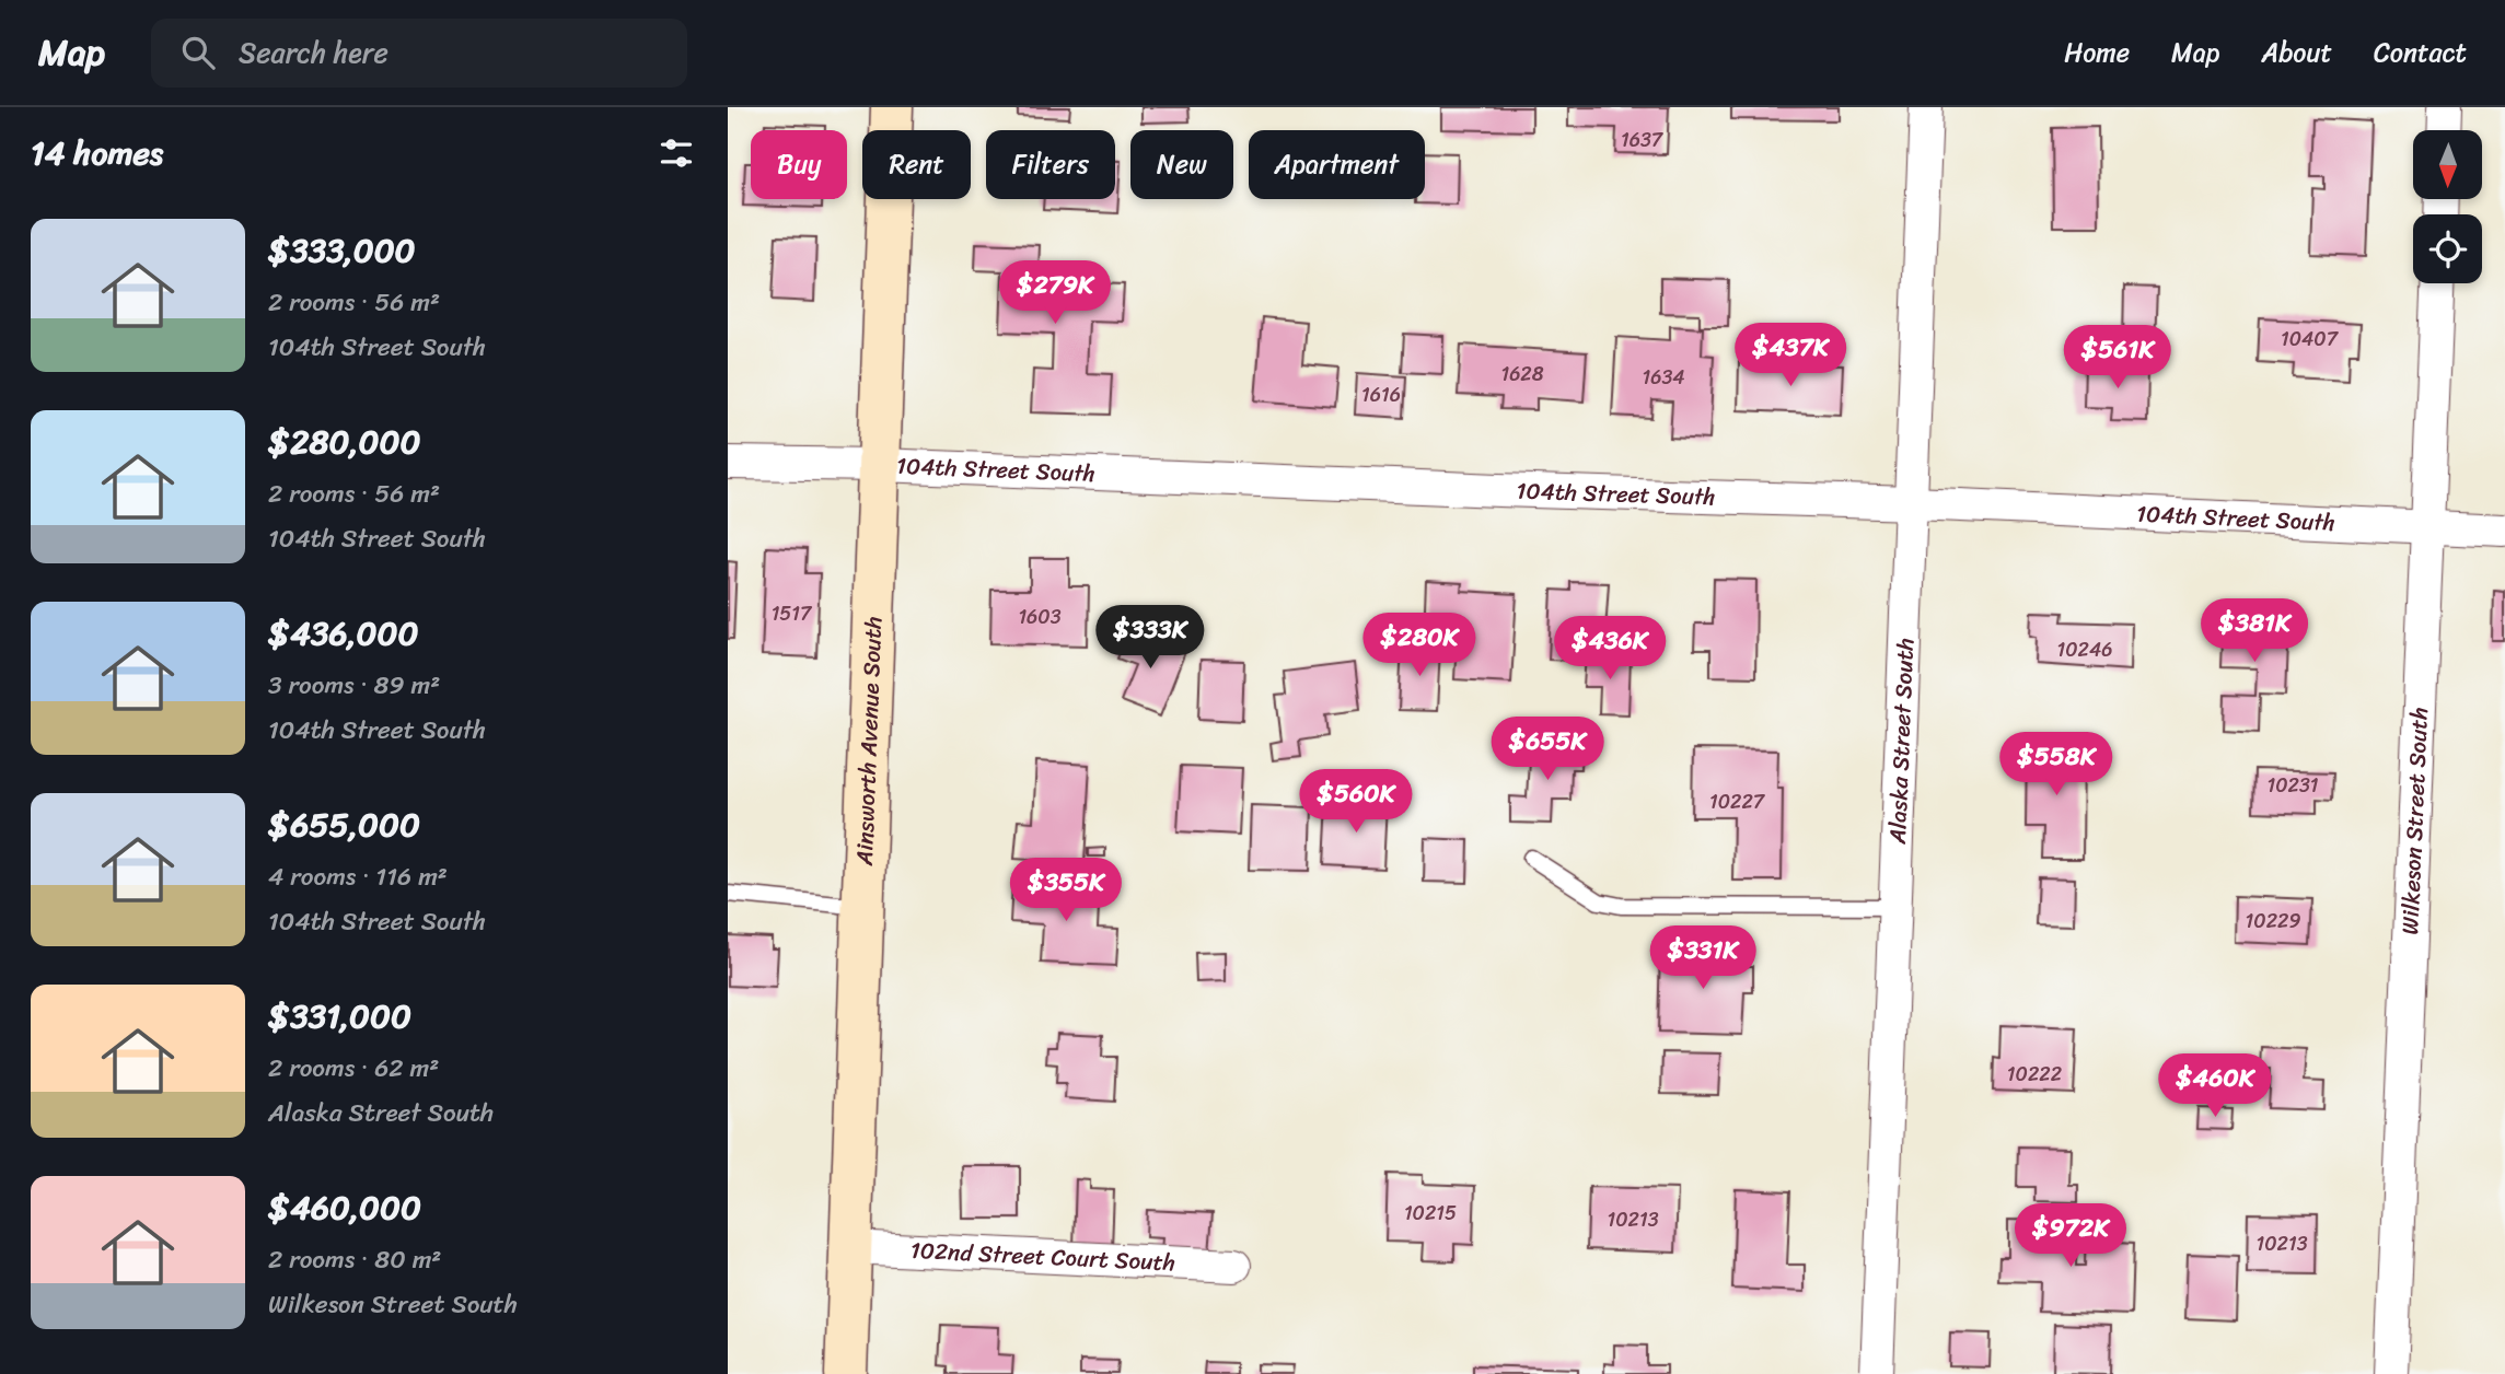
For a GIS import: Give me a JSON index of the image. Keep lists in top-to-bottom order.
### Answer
{
  "streets": {
    "street": [
      "104th Street South",
      "Ainsworth Avenue South",
      "Alaska Street South",
      "Wilkeson Street South",
      "102nd Street Court South"
    ]
  },
  "crossings": [
    ["104th Street South", "Ainsworth Avenue South"],
    ["104th Street South", "Alaska Street South"],
    ["104th Street South", "Wilkeson Street South"],
    ["Ainsworth Avenue South", "102nd Street Court South"]
  ],
  "house_numbers": [
    "1637",
    "10407",
    "1628",
    "1634",
    "1616",
    "1517",
    "1603",
    "10246",
    "10231",
    "10227",
    "10229",
    "10222",
    "10215",
    "10213",
    "10213"
  ],
  "north": "bottom",
  "page": {
    "header": "Map",
    "search": "Search here",
    "nav": [
      "Home",
      "Map",
      "About",
      "Contact"
    ],
    "heading": "14 homes",
    "chip": [
      "Buy",
      "Rent",
      "Filters",
      "New",
      "Apartment"
    ],
    "list": [
      {
        "name": "$333,000",
        "note": "2 rooms · 56 m² · 104th Street South"
      },
      {
        "name": "$280,000",
        "note": "2 rooms · 56 m² · 104th Street South"
      },
      {
        "name": "$436,000",
        "note": "3 rooms · 89 m² · 104th Street South"
      },
      {
        "name": "$655,000",
        "note": "4 rooms · 116 m² · 104th Street South"
      },
      {
        "name": "$331,000",
        "note": "2 rooms · 62 m² · Alaska Street South"
      },
      {
        "name": "$460,000",
        "note": "2 rooms · 80 m² · Wilkeson Street South"
      }
    ],
    "price": [
      "$279K",
      "$437K",
      "$561K",
      "$381K",
      "$333K",
      "$280K",
      "$436K",
      "$655K",
      "$558K",
      "$560K",
      "$355K",
      "$331K",
      "$460K",
      "$972K"
    ]
  }
}
